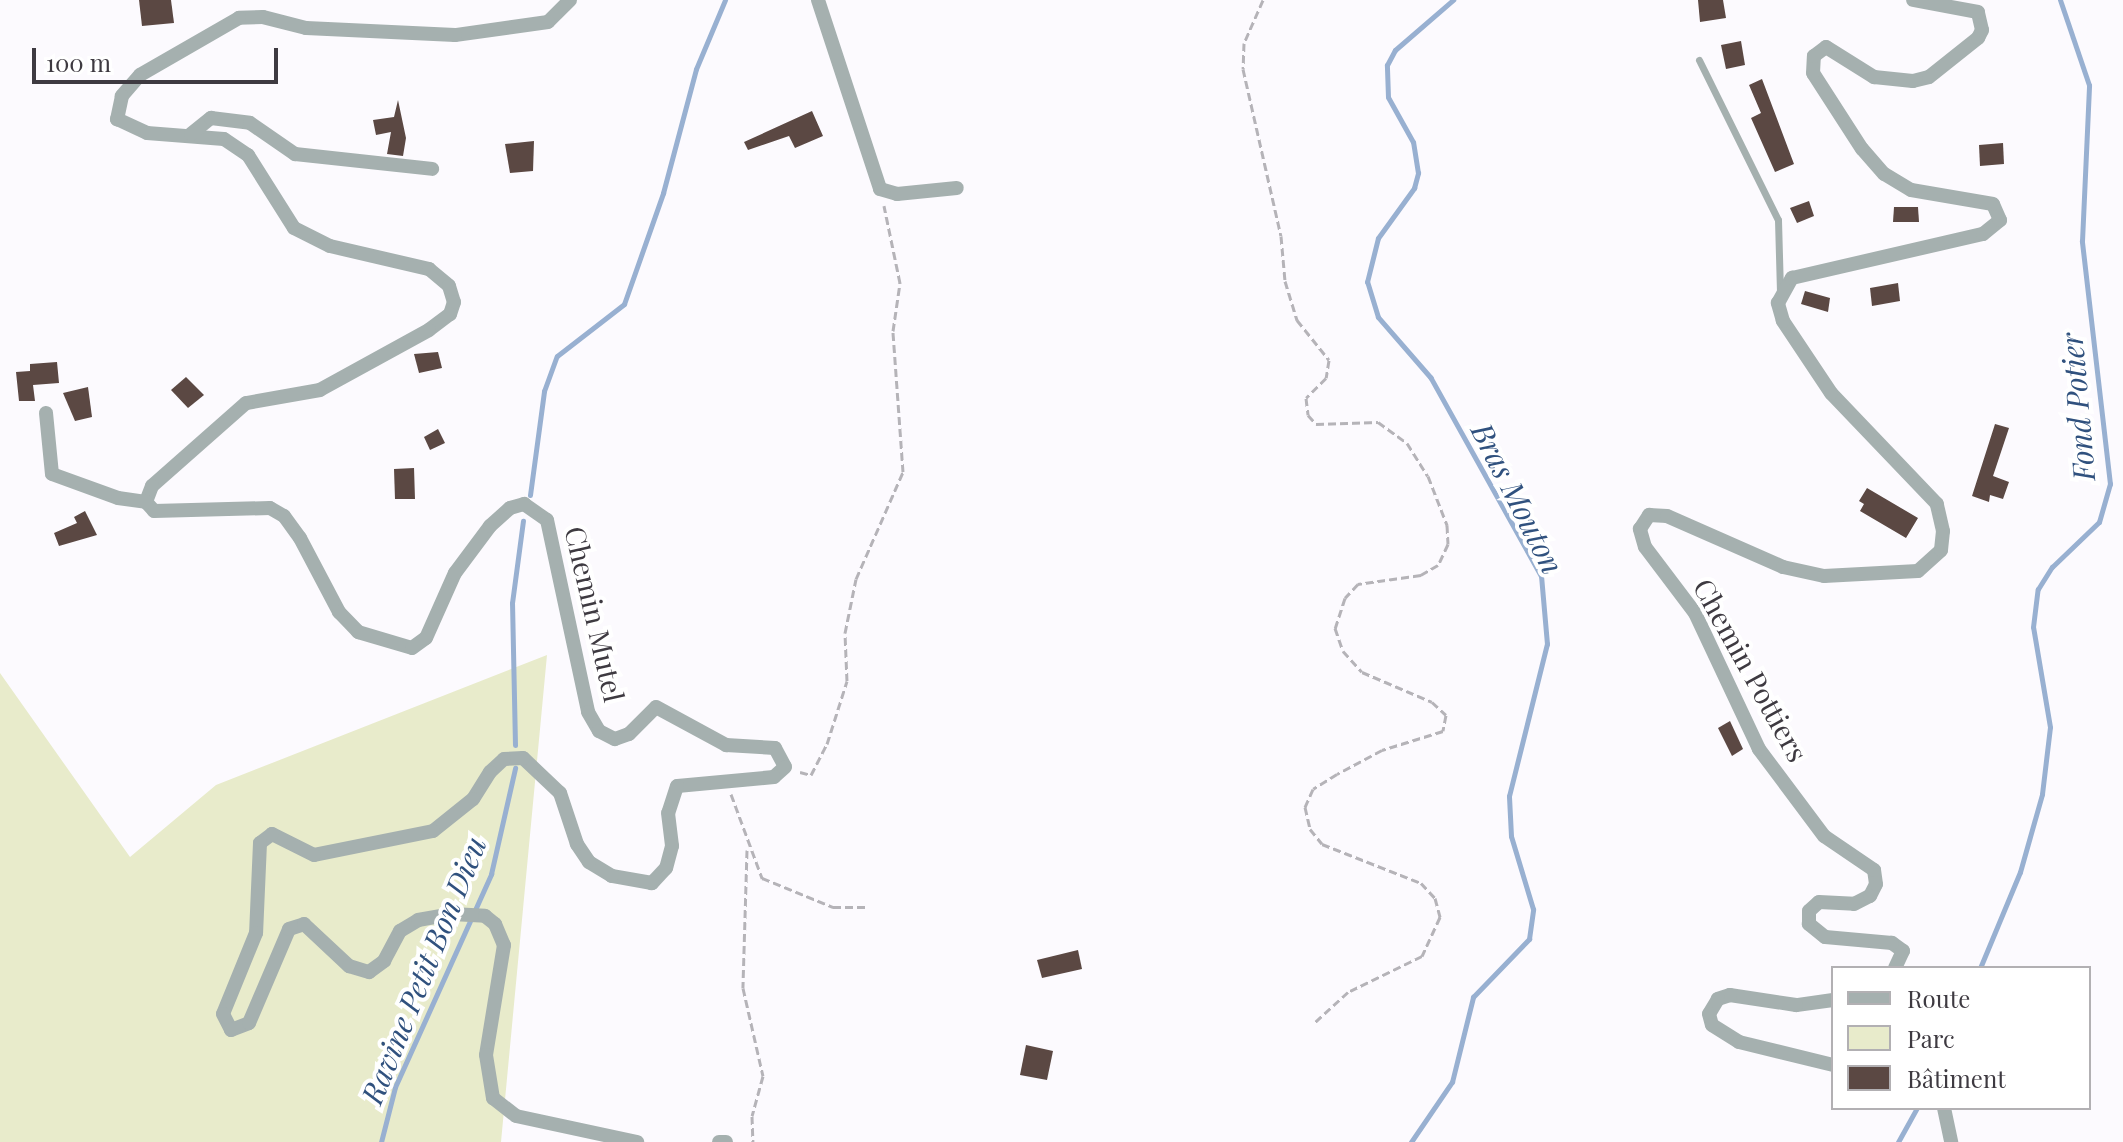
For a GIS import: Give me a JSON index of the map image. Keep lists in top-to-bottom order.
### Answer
{
  "streets": {
    "street": ["Chemin Mutel", "Chemin Pottiers"]
  },
  "water": ["Fond Potier", "Bras Mouton", "Ravine Petit Bon Dieu"],
  "legend": ["Route", "Parc", "Bâtiment"],
  "scale_bar": "100 m"
}
